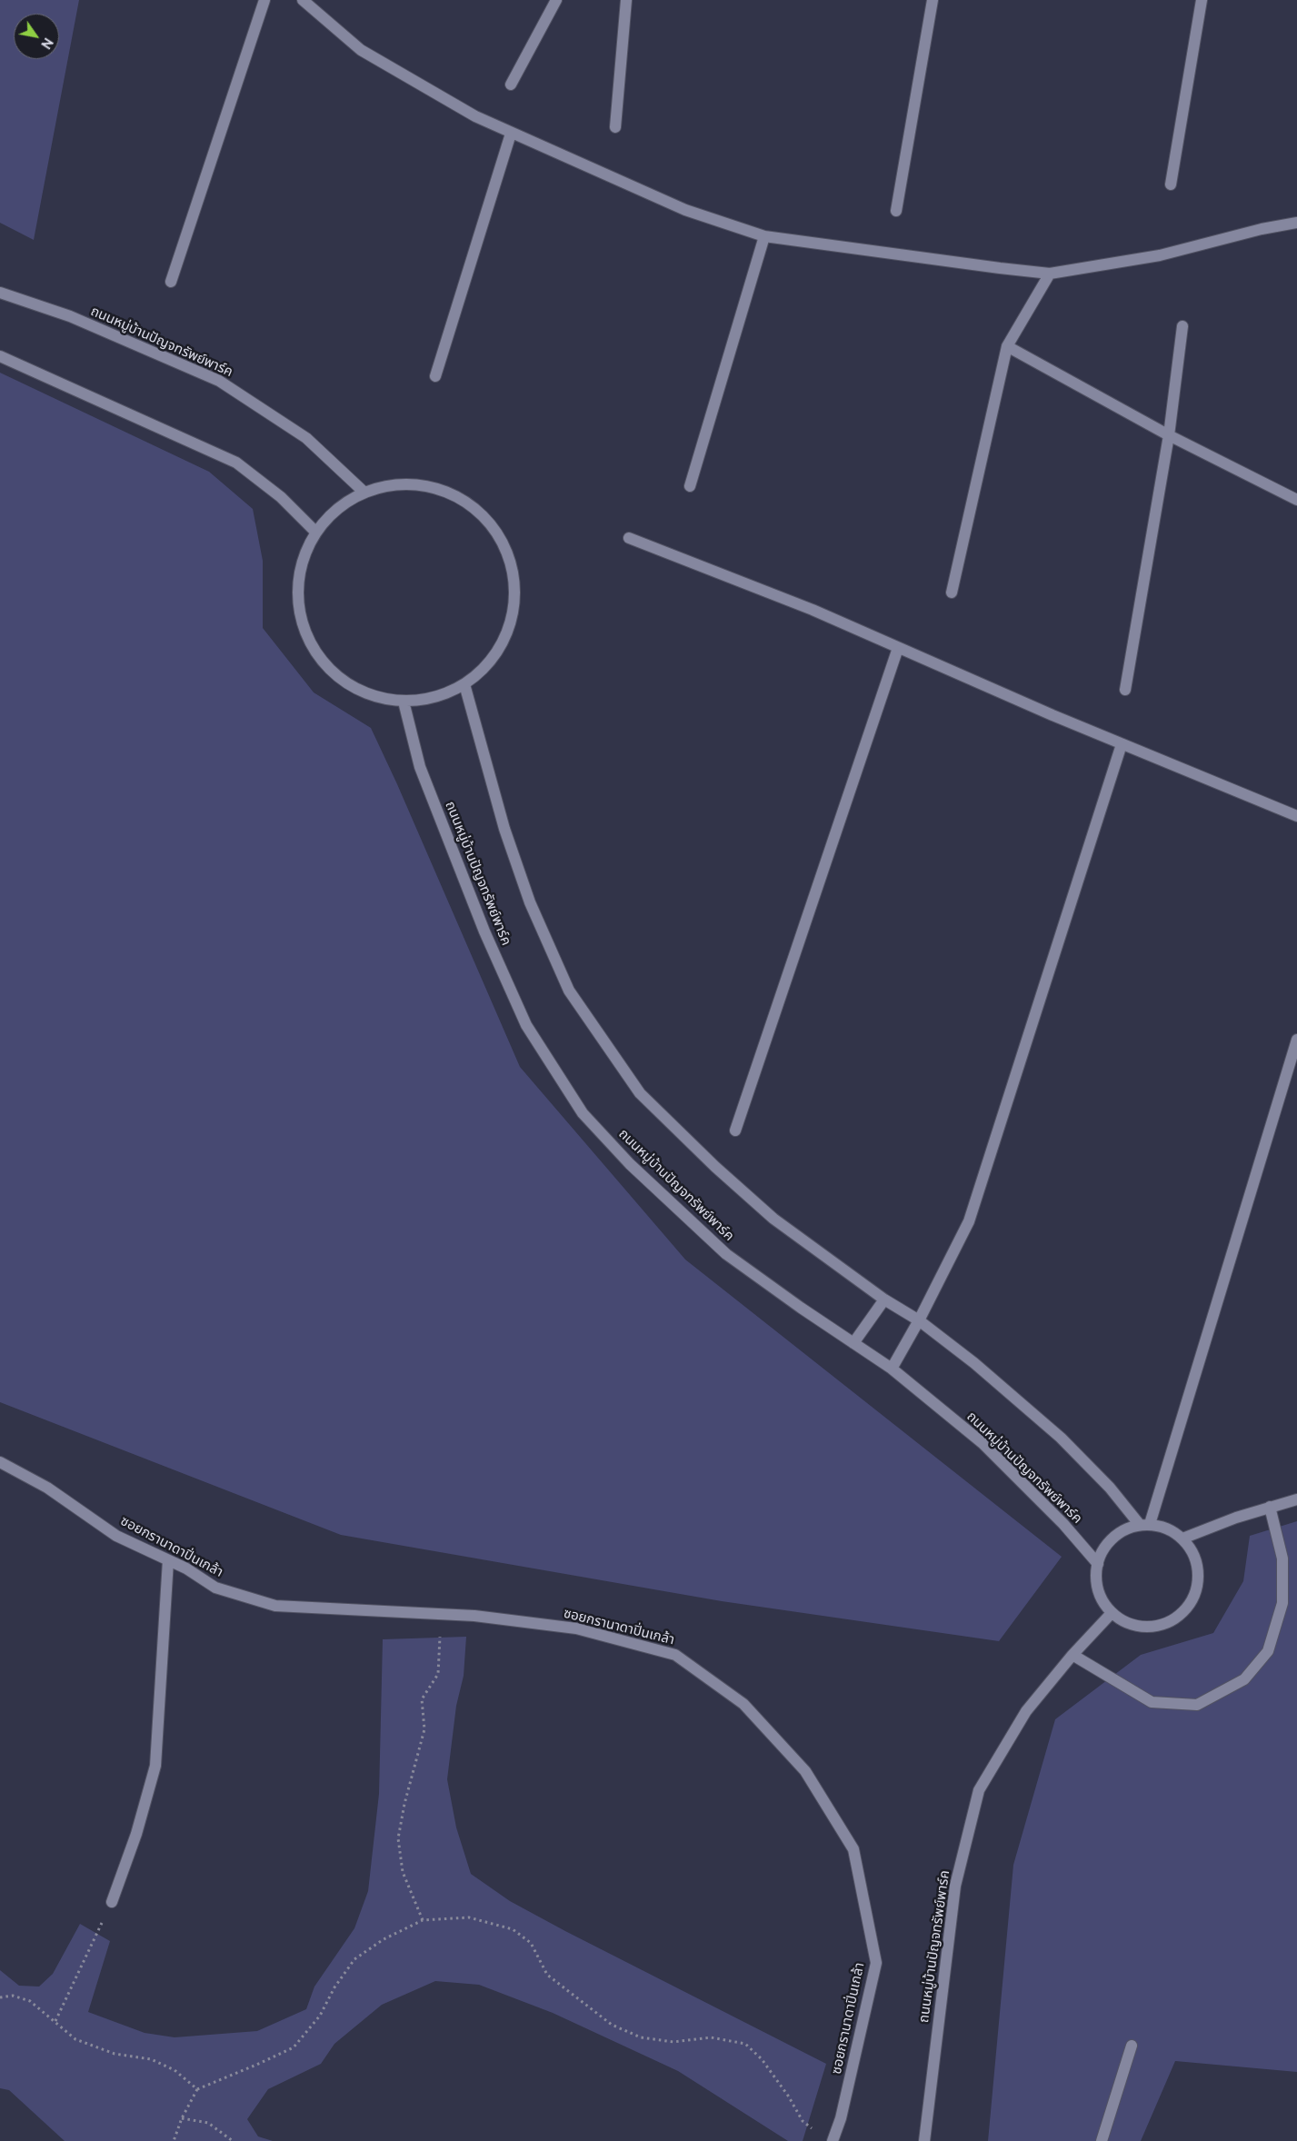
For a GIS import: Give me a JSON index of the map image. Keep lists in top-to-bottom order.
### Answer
{
  "streets": {
    "street": ["ถนนหมู่บ้านปัญจทรัพย์พาร์ค", "ซอยกรานาดาปิ่นเกล้า"]
  },
  "north": "bottom right"
}
